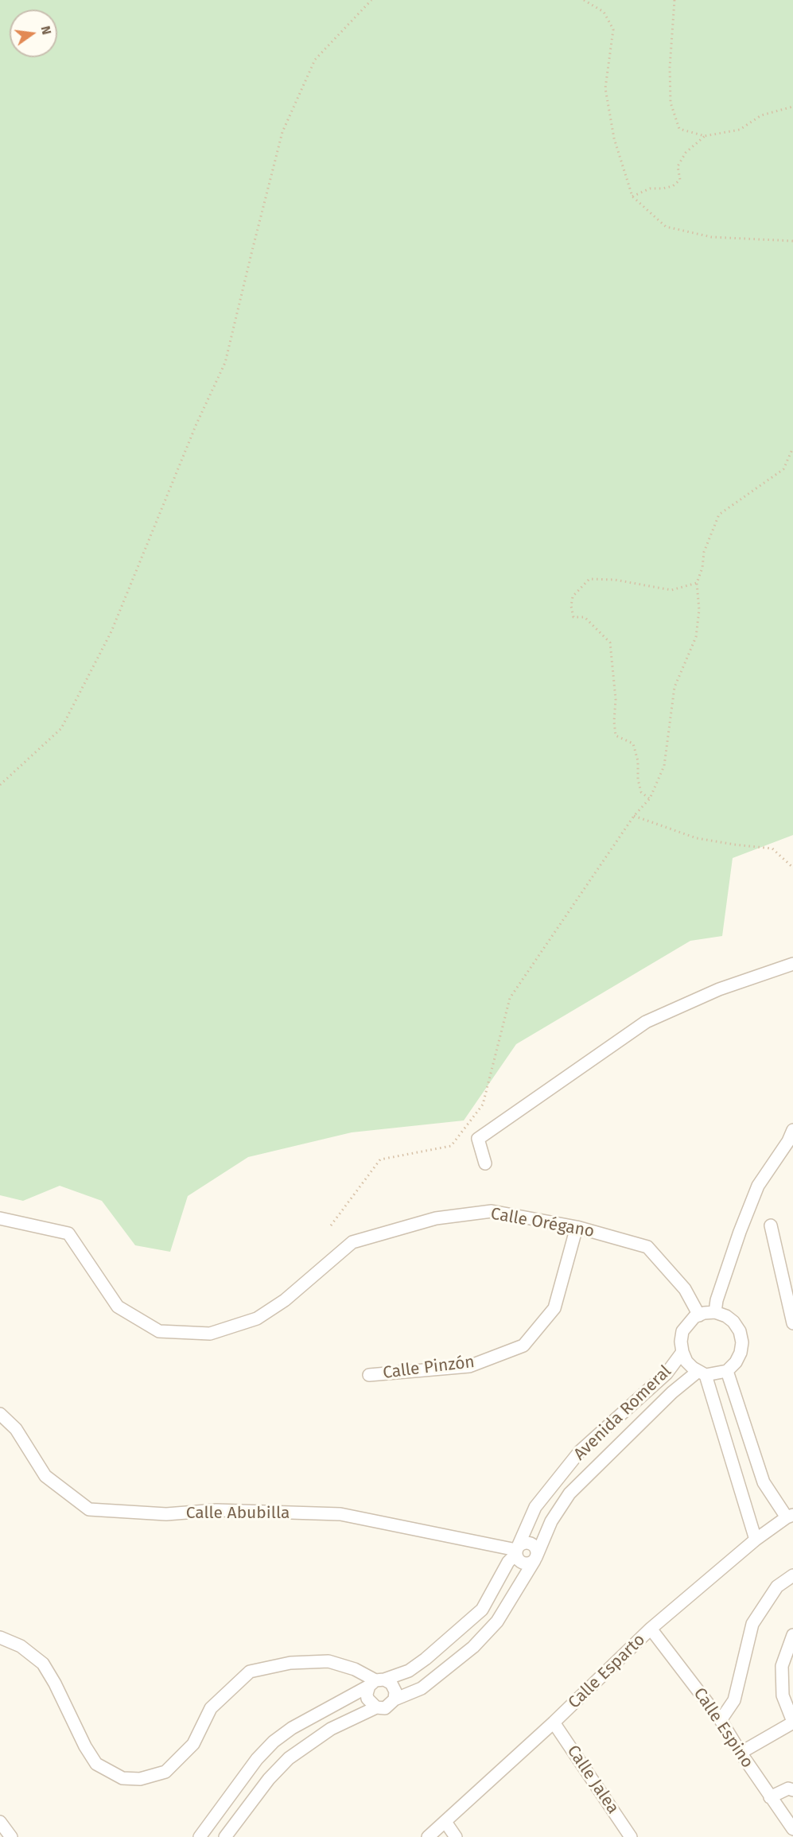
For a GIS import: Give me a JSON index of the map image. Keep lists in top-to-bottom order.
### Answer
{
  "streets": {
    "street": [
      "Calle Orégano",
      "Calle Pinzón",
      "Avenida Romeral",
      "Calle Abubilla",
      "Calle Esparto",
      "Calle Espino",
      "Calle Jalea"
    ]
  },
  "crossings": [
    ["Calle Orégano", "Calle Pinzón"],
    ["Calle Orégano", "Avenida Romeral"],
    ["Avenida Romeral", "Calle Abubilla"],
    ["Calle Esparto", "Calle Espino"],
    ["Calle Esparto", "Calle Jalea"]
  ],
  "north": "right"
}
